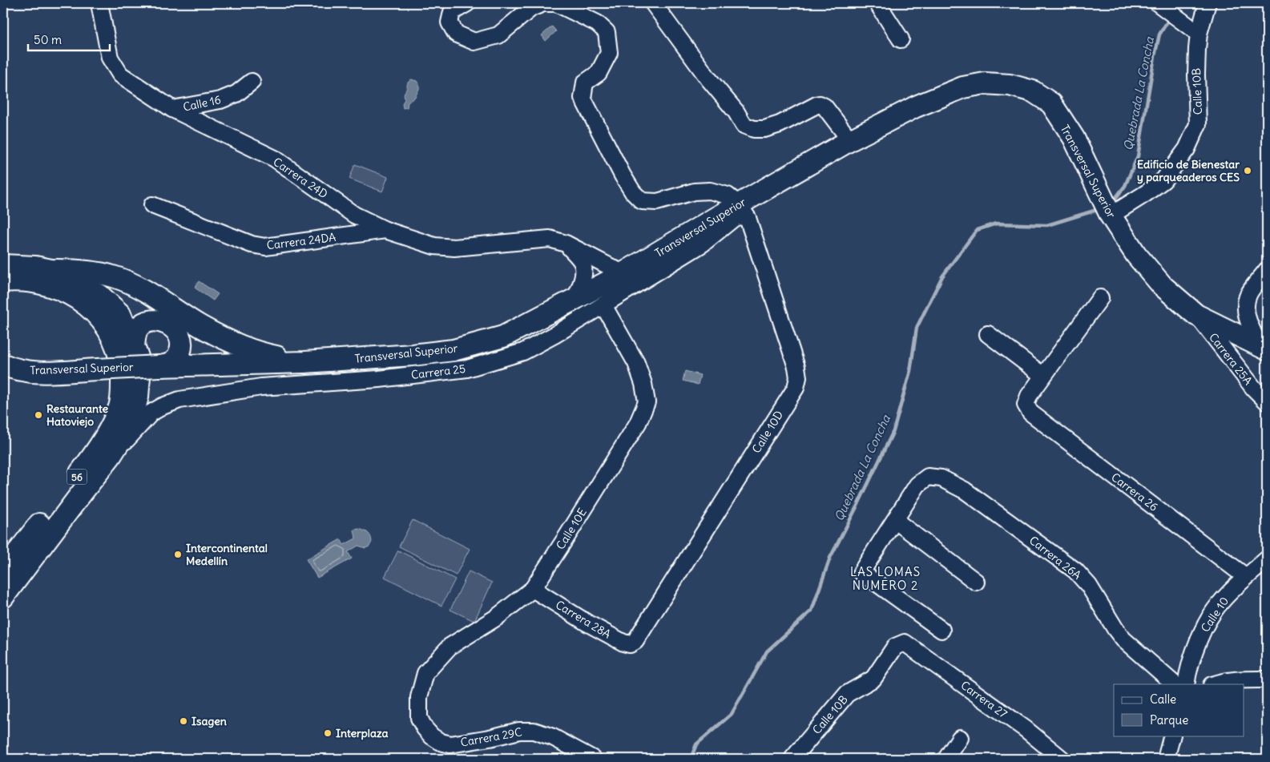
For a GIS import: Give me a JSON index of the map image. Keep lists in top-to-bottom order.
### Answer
{
  "streets": {
    "main road": ["Transversal Superior", "56"],
    "street": [
      "Calle 10B",
      "Calle 16",
      "Carrera 24D",
      "Carrera 24DA",
      "Carrera 25A",
      "Carrera 25",
      "Calle 10D",
      "Carrera 26",
      "Calle 10E",
      "Carrera 26A",
      "Calle 10",
      "Carrera 28A",
      "Carrera 27",
      "Carrera 29C"
    ]
  },
  "crossings": [
    ["Calle 10B", "Transversal Superior"],
    ["Calle 10B", "Carrera 27"],
    ["Calle 16", "Carrera 24D"],
    ["Transversal Superior", "Carrera 24D"],
    ["Transversal Superior", "Carrera 25A"],
    ["Transversal Superior", "Carrera 25"],
    ["Transversal Superior", "Calle 10D"],
    ["Carrera 24D", "Carrera 24DA"],
    ["Carrera 24D", "Carrera 25"],
    ["Carrera 25", "Calle 10D"],
    ["Carrera 25", "56"],
    ["Carrera 25", "Calle 10E"],
    ["Calle 10D", "Carrera 28A"],
    ["Carrera 26", "Calle 10"],
    ["Calle 10E", "Carrera 28A"],
    ["Calle 10E", "Carrera 29C"]
  ],
  "districts": ["LAS LOMAS NUMERO 2"],
  "water": ["Quebrada La Concha"],
  "places": [
    "Edificio de Bienestar y parqueaderos CES",
    "Restaurante Hatoviejo",
    "Intercontinental Medellín",
    "Isagen",
    "Interplaza"
  ],
  "legend": ["Calle", "Parque"],
  "scale_bar": "50 m"
}
